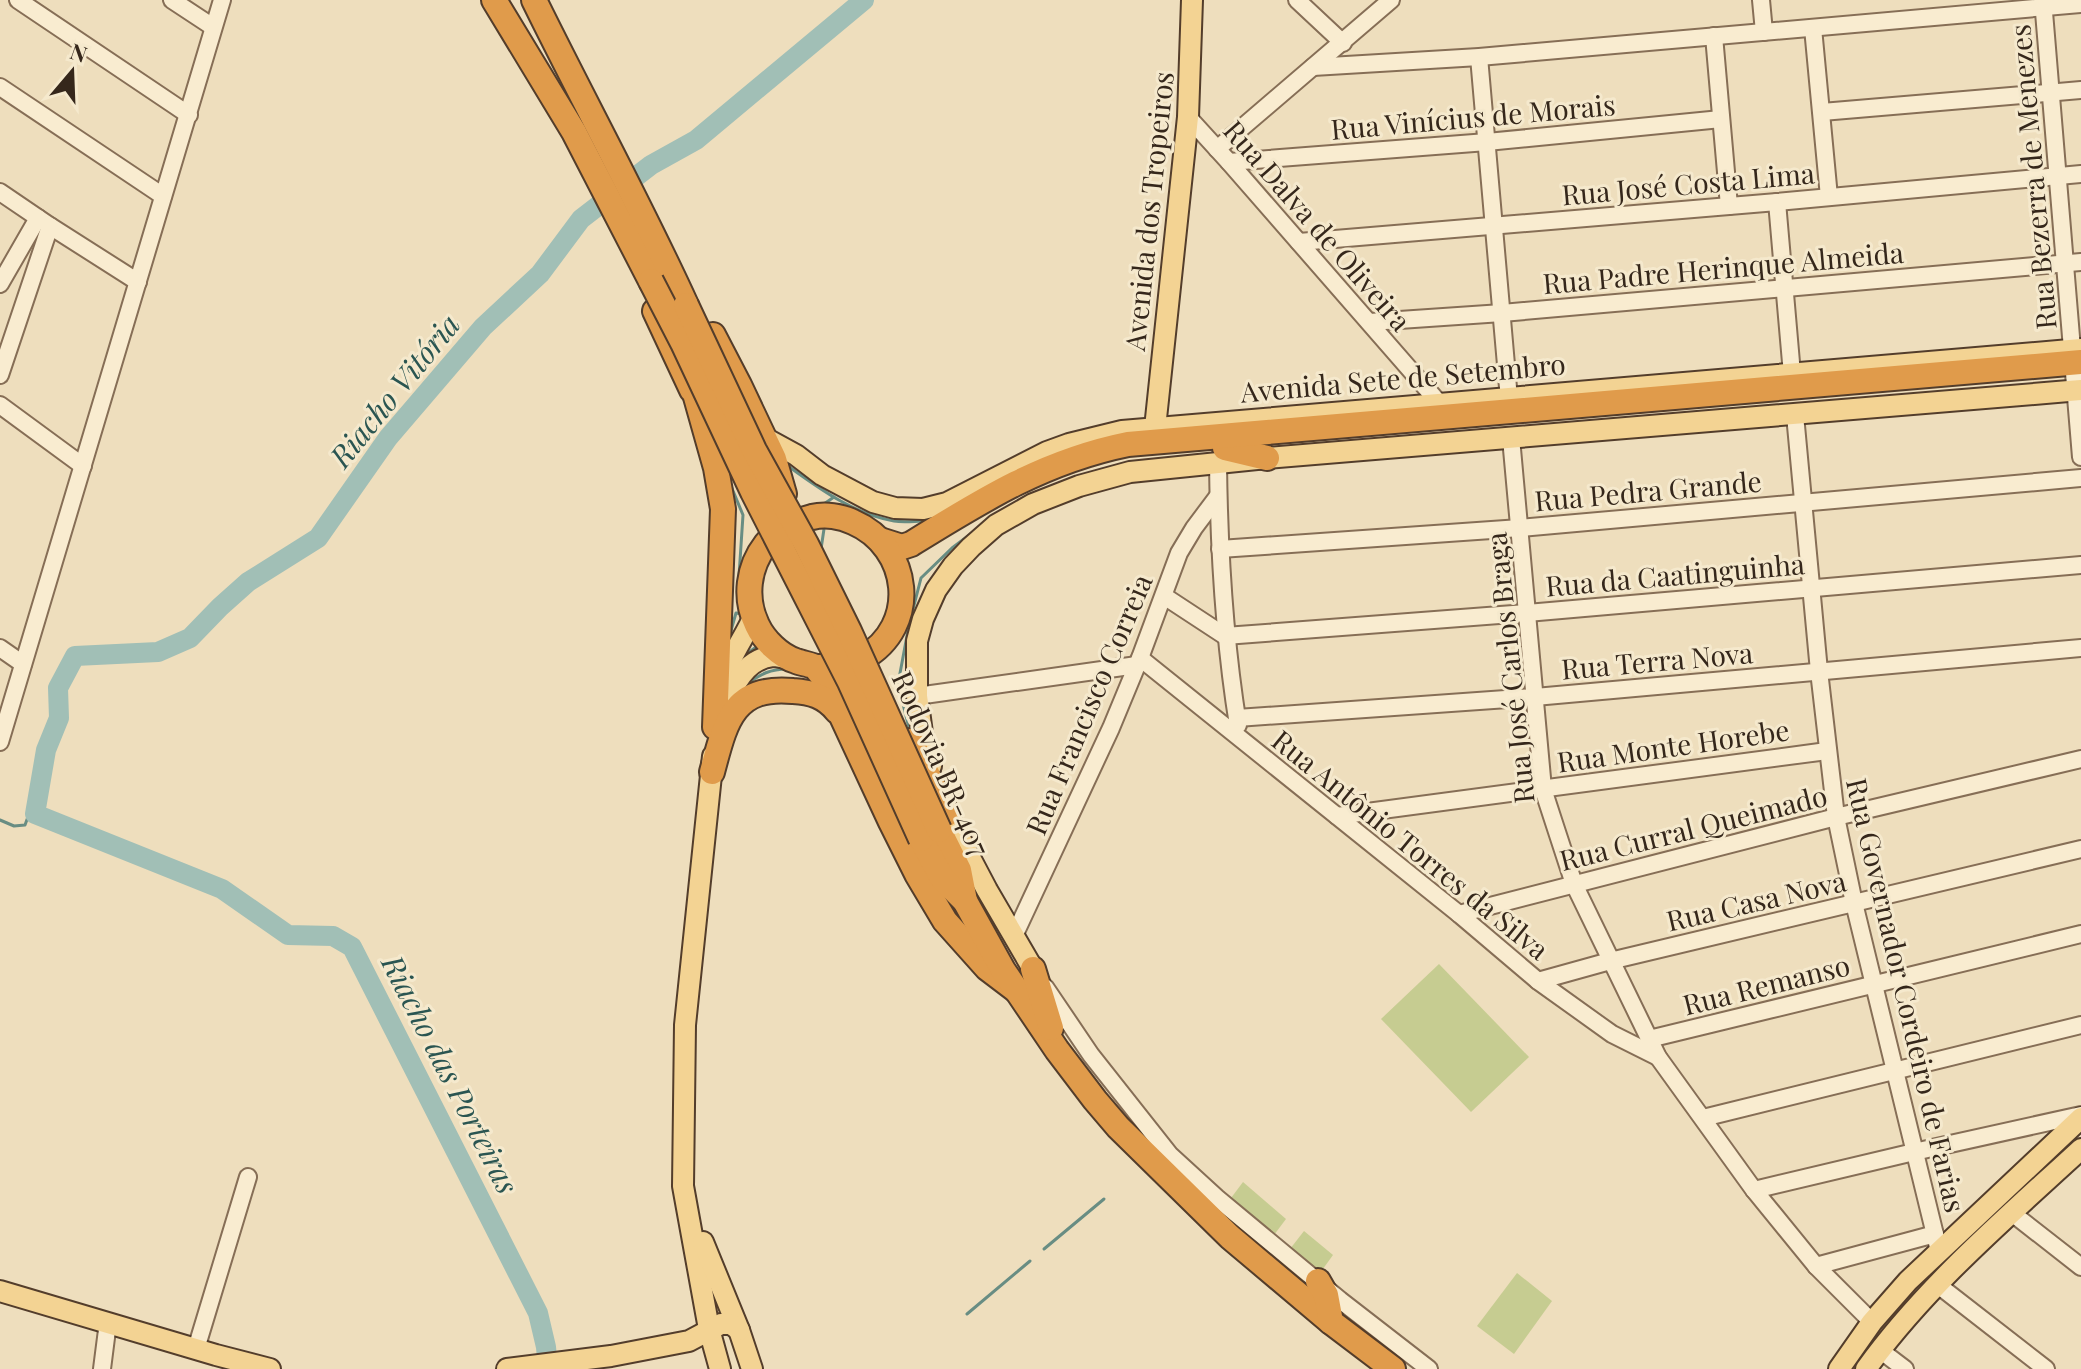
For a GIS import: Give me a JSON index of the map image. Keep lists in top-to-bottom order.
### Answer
{
  "streets": {
    "highway": ["Avenida Sete de Setembro", "Rodovia BR-407"],
    "main road": ["Avenida dos Tropeiros"],
    "street": [
      "Rua Vinícius de Morais",
      "Rua Bezerra de Menezes",
      "Rua José Costa Lima",
      "Rua Dalva de Oliveira",
      "Rua Padre Herinque Almeida",
      "Rua Pedra Grande",
      "Rua da Caatinguinha",
      "Rua Terra Nova",
      "Rua José Carlos Braga",
      "Rua Francisco Correia",
      "Rua Monte Horebe",
      "Rua Curral Queimado",
      "Rua Antônio Torres da Silva",
      "Rua Casa Nova",
      "Rua Remanso",
      "Rua Governador Cordeiro de Farias"
    ]
  },
  "crossings": [
    ["Rua Vinícius de Morais", "Rua Dalva de Oliveira"],
    ["Rua Bezerra de Menezes", "Rua José Costa Lima"],
    ["Rua Bezerra de Menezes", "Rua Padre Herinque Almeida"],
    ["Rua Bezerra de Menezes", "Avenida Sete de Setembro"],
    ["Rua José Costa Lima", "Rua Dalva de Oliveira"],
    ["Avenida dos Tropeiros", "Rua Dalva de Oliveira"],
    ["Avenida dos Tropeiros", "Avenida Sete de Setembro"],
    ["Rua Dalva de Oliveira", "Rua Padre Herinque Almeida"],
    ["Rua Dalva de Oliveira", "Avenida Sete de Setembro"],
    ["Avenida Sete de Setembro", "Rua Francisco Correia"],
    ["Avenida Sete de Setembro", "Rodovia BR-407"],
    ["Rua Pedra Grande", "Rua José Carlos Braga"],
    ["Rua Pedra Grande", "Rua Governador Cordeiro de Farias"],
    ["Rua da Caatinguinha", "Rua José Carlos Braga"],
    ["Rua da Caatinguinha", "Rua Governador Cordeiro de Farias"],
    ["Rua Terra Nova", "Rua José Carlos Braga"],
    ["Rua Terra Nova", "Rua Governador Cordeiro de Farias"],
    ["Rua José Carlos Braga", "Rua Monte Horebe"],
    ["Rua José Carlos Braga", "Rua Curral Queimado"],
    ["Rua José Carlos Braga", "Rua Antônio Torres da Silva"],
    ["Rua José Carlos Braga", "Rua Casa Nova"],
    ["Rua José Carlos Braga", "Rua Remanso"],
    ["Rua Francisco Correia", "Rua Antônio Torres da Silva"],
    ["Rua Monte Horebe", "Rua Antônio Torres da Silva"],
    ["Rua Monte Horebe", "Rua Governador Cordeiro de Farias"],
    ["Rua Curral Queimado", "Rua Antônio Torres da Silva"],
    ["Rua Curral Queimado", "Rua Governador Cordeiro de Farias"],
    ["Rua Antônio Torres da Silva", "Rua Casa Nova"],
    ["Rua Casa Nova", "Rua Governador Cordeiro de Farias"],
    ["Rua Remanso", "Rua Governador Cordeiro de Farias"]
  ],
  "water": ["Riacho Vitória", "Riacho das Porteiras"],
  "north": "top"
}
